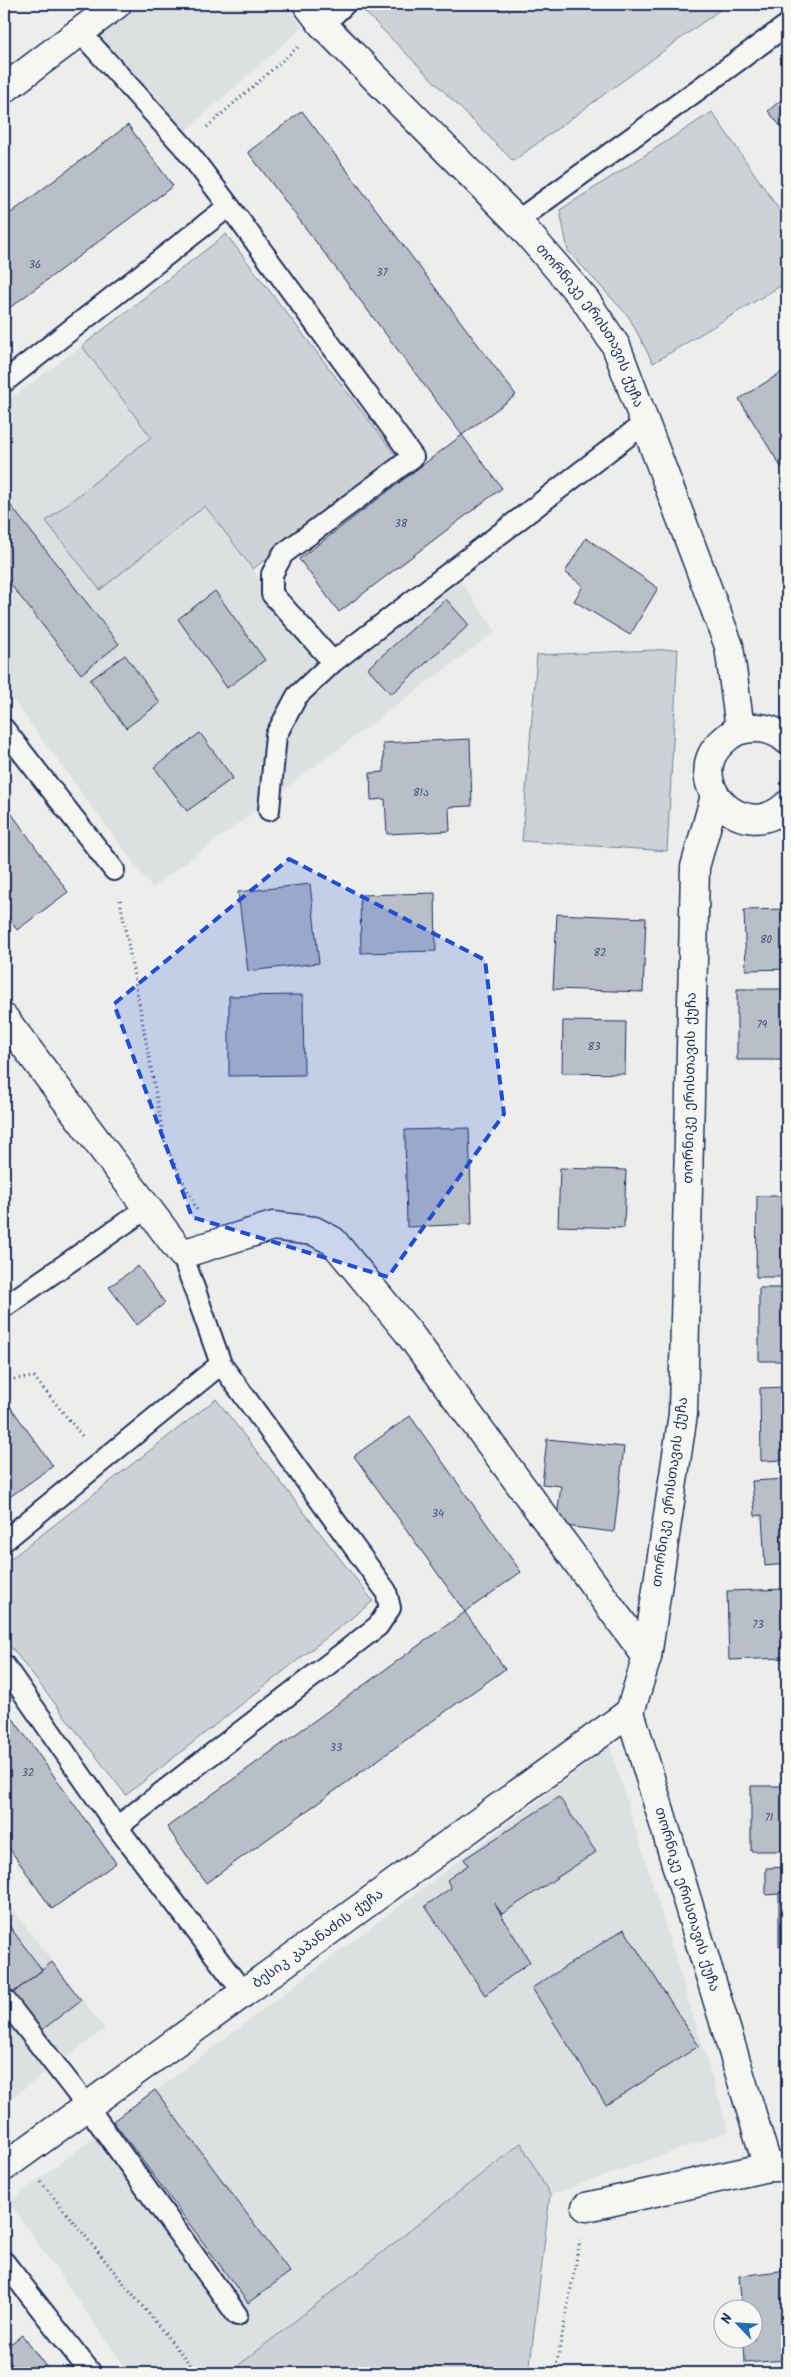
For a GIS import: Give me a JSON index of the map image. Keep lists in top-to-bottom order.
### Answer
{
  "streets": {
    "street": ["თორნიკე ერისთავის ქუჩა", "ბესიკ კაპანაძის ქუჩა"]
  },
  "crossings": [
    ["თორნიკე ერისთავის ქუჩა", "ბესიკ კაპანაძის ქუჩა"]
  ],
  "house_numbers": [
    "36",
    "37",
    "38",
    "81ა",
    "80",
    "82",
    "79",
    "83",
    "34",
    "73",
    "33",
    "32",
    "71"
  ],
  "north": "top left"
}
